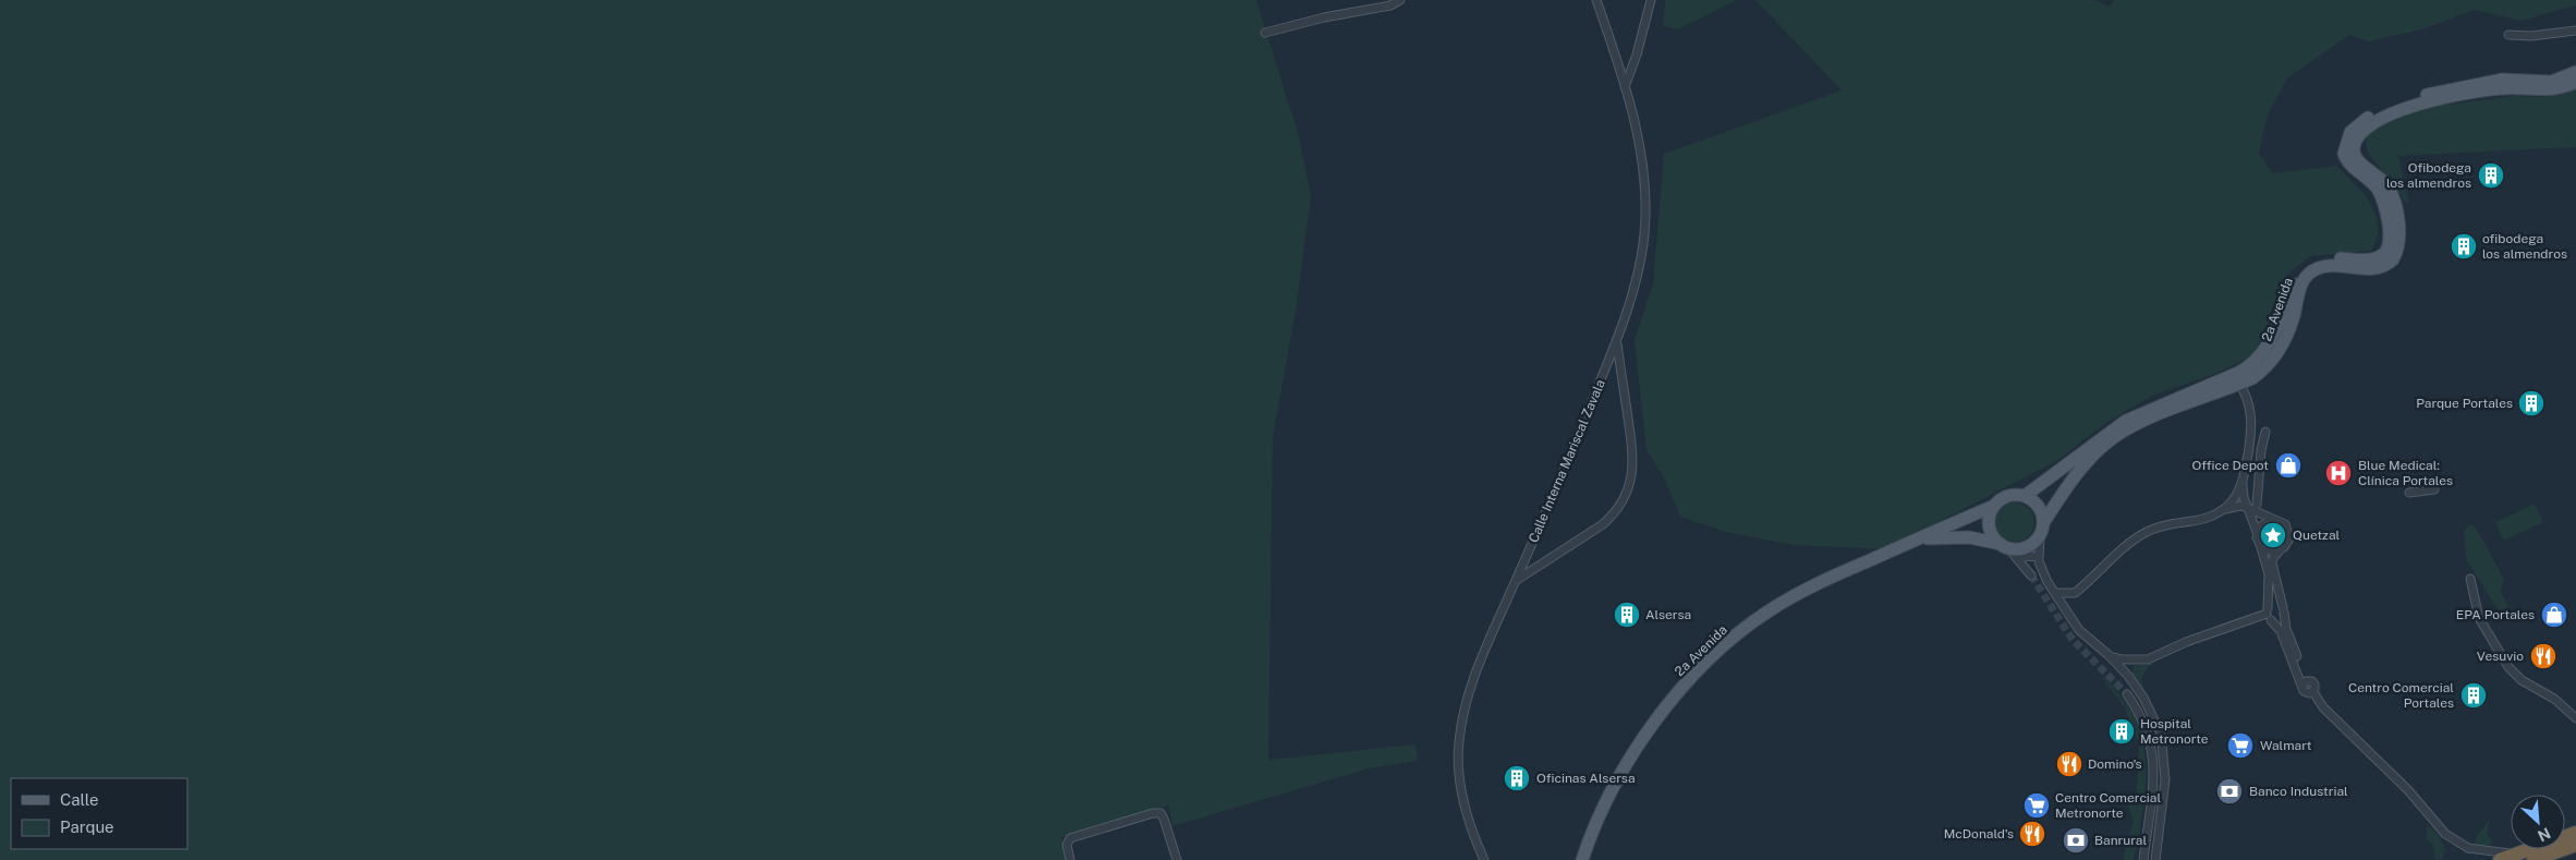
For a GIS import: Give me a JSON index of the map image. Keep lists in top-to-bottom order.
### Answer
{
  "streets": {
    "main road": ["2a Avenida"],
    "street": ["Calle Interna Mariscal Zavala"]
  },
  "places": {
    "building": [
      "Ofibodega los almendros",
      "ofibodega los almendros",
      "Parque Portales",
      "Alsersa",
      "Centro Comercial Portales",
      "Hospital Metronorte",
      "Oficinas Alsersa"
    ],
    "shop": ["Office Depot", "EPA Portales"],
    "hospital": ["Blue Medical: Clínica Portales"],
    "place": ["Quetzal"],
    "restaurant": ["Vesuvio", "Domino's", "McDonald's"],
    "supermarket": ["Walmart", "Centro Comercial Metronorte"],
    "bank": ["Banco Industrial", "Banrural"]
  },
  "legend": ["Calle", "Parque"],
  "north": "bottom right"
}
